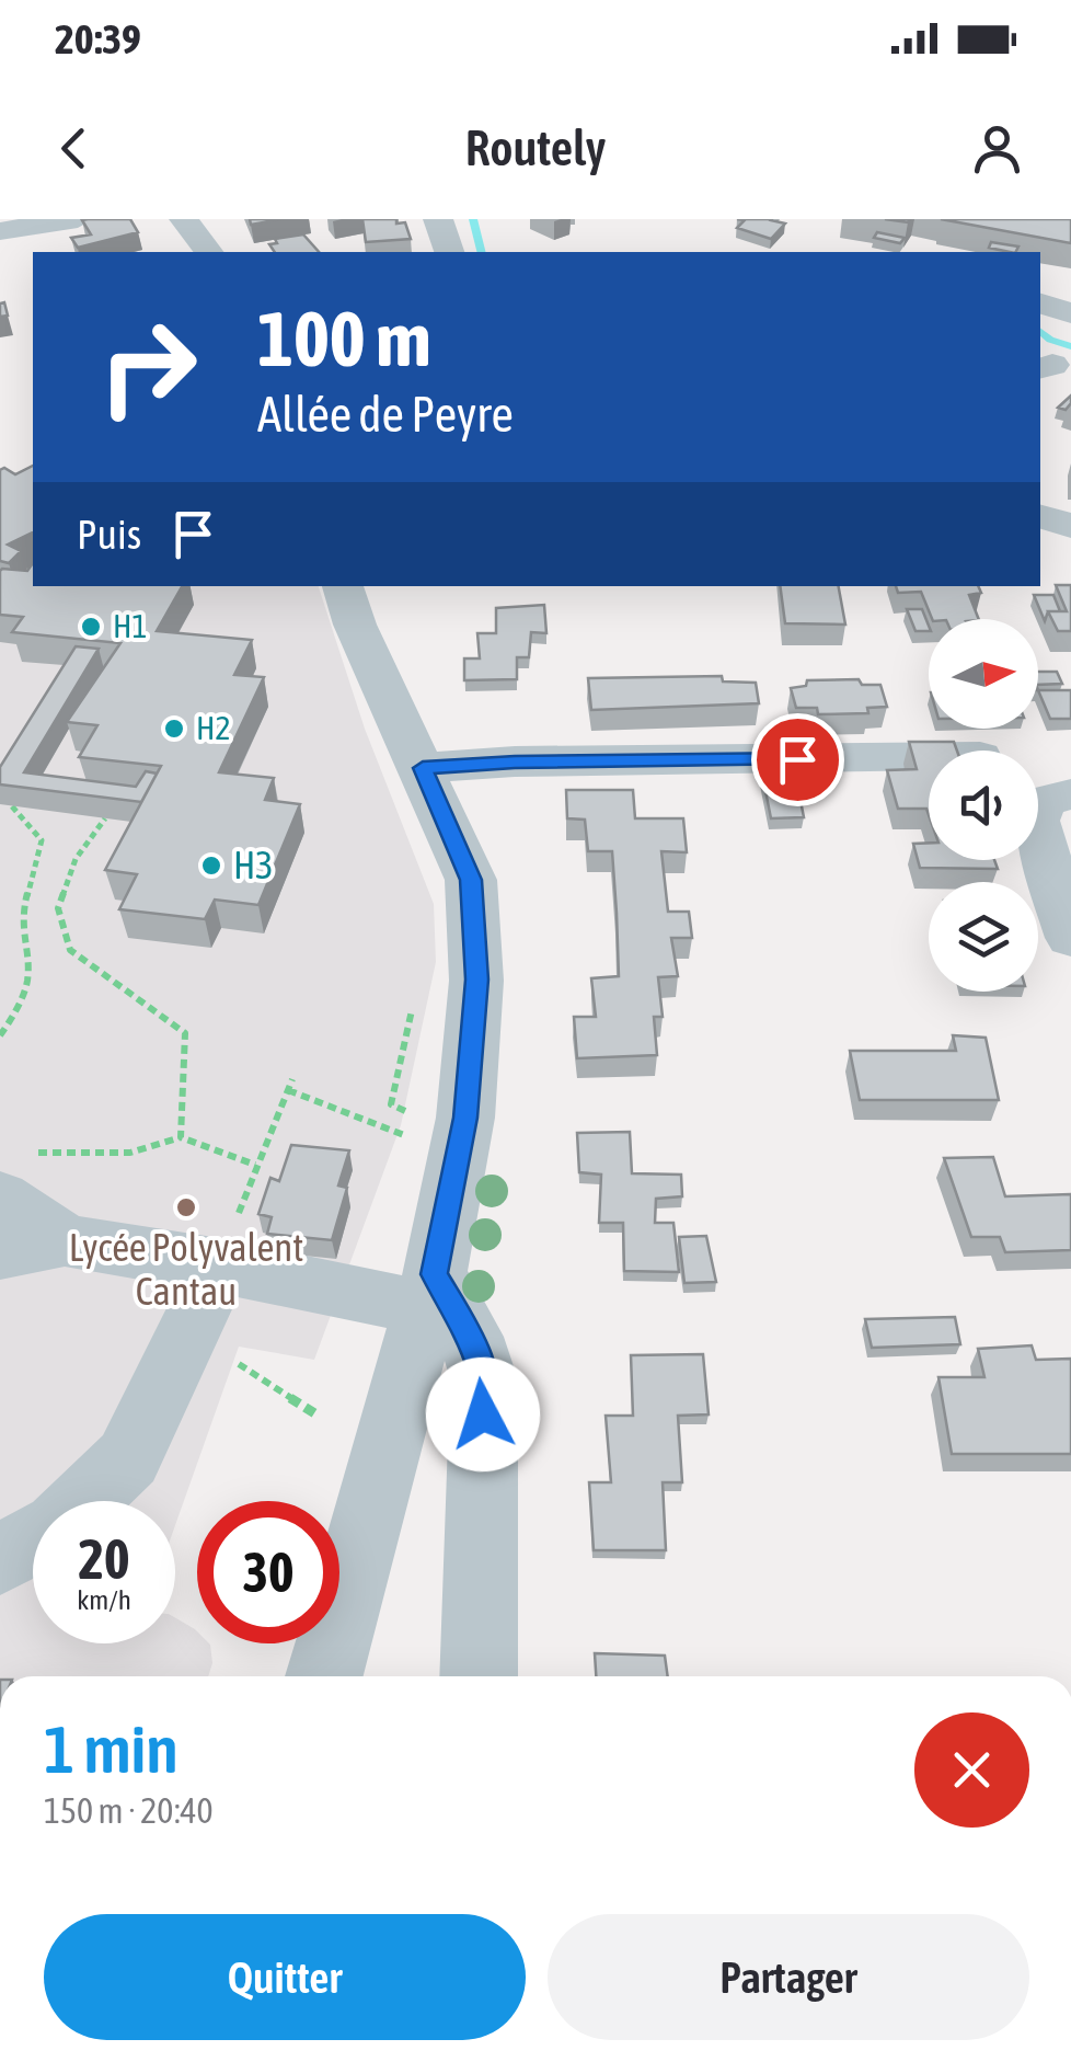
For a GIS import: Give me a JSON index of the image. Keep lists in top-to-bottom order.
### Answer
{
  "places": [
    "H1",
    "H2",
    "H3",
    "Lycée Polyvalent Cantau"
  ],
  "north": "right",
  "page": {
    "status": "20:39",
    "header": "Routely",
    "turn": ["100 m", "Allée de Peyre"],
    "then": "Puis",
    "speed": "20 km/h",
    "limit": "30",
    "heading": ["1 min", "150 m · 20:40"],
    "buttons": ["Quitter", "Partager"]
  }
}
